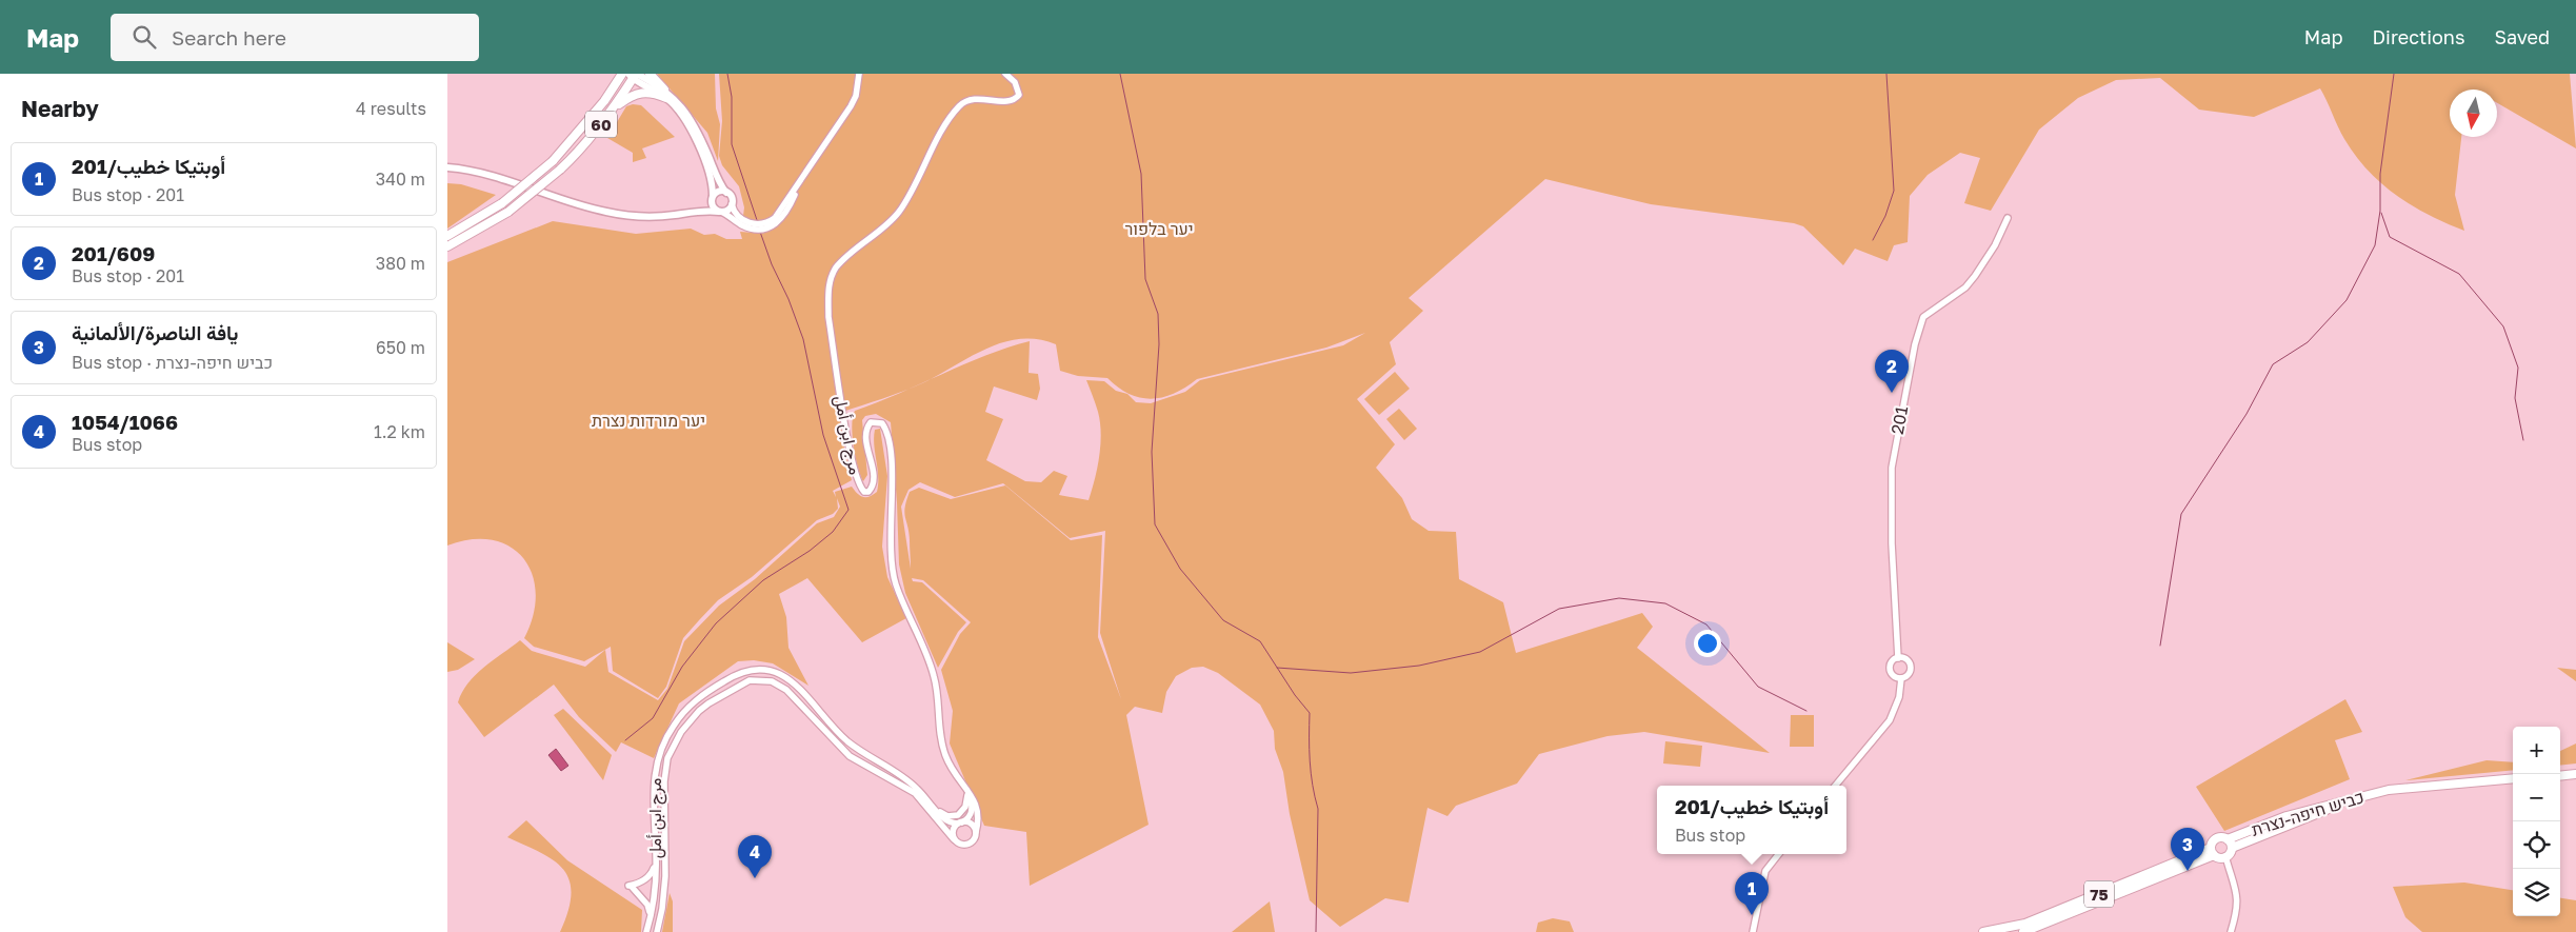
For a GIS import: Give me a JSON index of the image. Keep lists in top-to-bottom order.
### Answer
{
  "streets": {
    "highway": ["60", "כביש חיפה-נצרת", "75"],
    "street": ["201", "مرج ابن أمل"]
  },
  "crossings": [
    ["כביש חיפה-נצרת", "75"]
  ],
  "parks": ["יער בלפור", "יער מורדות נצרת"],
  "north": "bottom",
  "page": {
    "header": "Map",
    "search": "Search here",
    "nav": ["Map", "Directions", "Saved"],
    "heading": ["Nearby", "4 results"],
    "list": [
      {
        "mark": "1",
        "name": "أوبتيكا خطيب/201",
        "note": "Bus stop · 201",
        "value": "340 m"
      },
      {
        "mark": "2",
        "name": "201/609",
        "note": "Bus stop · 201",
        "value": "380 m"
      },
      {
        "mark": "3",
        "name": "يافة الناصرة/الألمانية",
        "note": "Bus stop · כביש חיפה-נצרת",
        "value": "650 m"
      },
      {
        "mark": "4",
        "name": "1054/1066",
        "note": "Bus stop",
        "value": "1.2 km"
      }
    ],
    "pins": [
      "2",
      "3",
      "4",
      "1"
    ],
    "map_buttons": ["+", "−"],
    "popup": ["أوبتيكا خطيب/201", "Bus stop"]
  }
}
